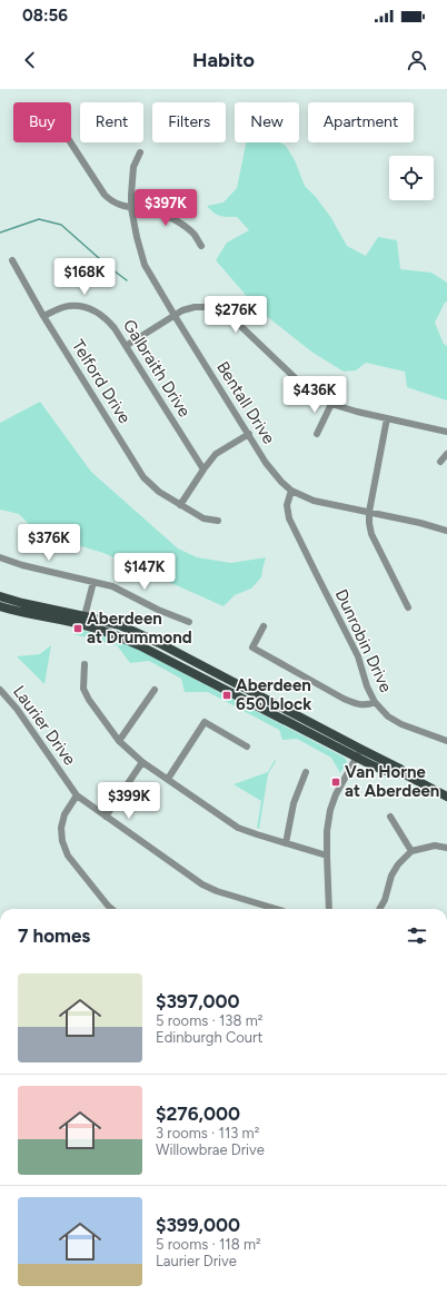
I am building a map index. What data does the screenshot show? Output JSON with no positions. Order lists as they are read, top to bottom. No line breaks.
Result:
{"streets":{"street":["Galbraith Drive","Telford Drive","Bentall Drive","Dunrobin Drive","Laurier Drive"]},"crossings":[["Galbraith Drive","Telford Drive"],["Bentall Drive","Dunrobin Drive"]],"places":{"transit":["Aberdeen at Drummond","Aberdeen 650 block","Van Horne at Aberdeen"]},"page":{"status":"08:56","header":"Habito","chip":["Buy","Rent","Filters","New","Apartment"],"price":["$397K","$168K","$276K","$436K","$376K","$147K","$399K"],"heading":"7 homes","list":[{"name":"$397,000","note":"5 rooms · 138 m² · Edinburgh Court"},{"name":"$276,000","note":"3 rooms · 113 m² · Willowbrae Drive"},{"name":"$399,000","note":"5 rooms · 118 m² · Laurier Drive"}]}}
